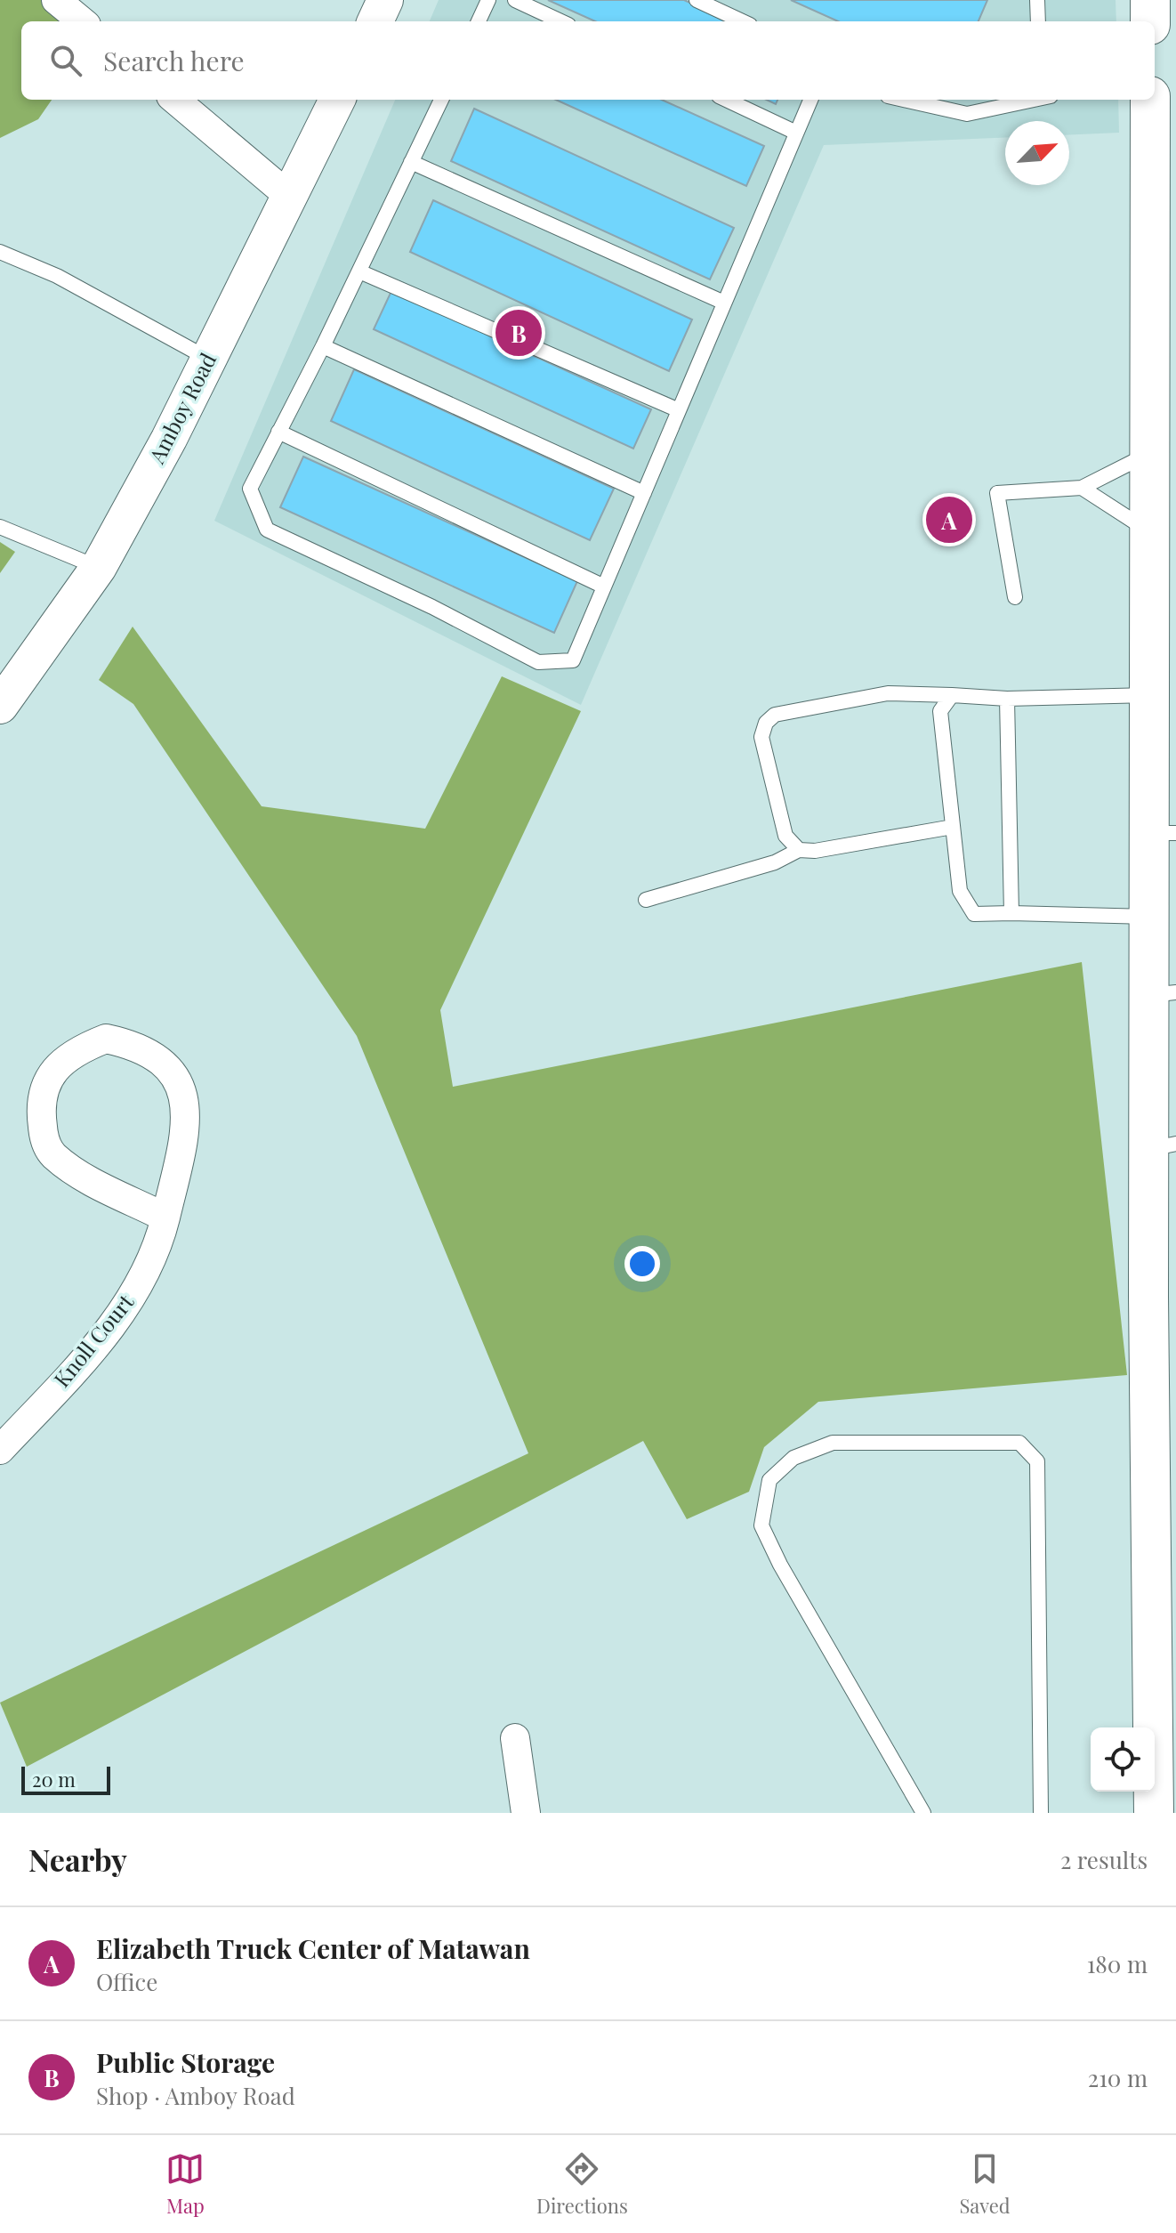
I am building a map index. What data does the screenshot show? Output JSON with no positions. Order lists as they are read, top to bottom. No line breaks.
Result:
{"streets":{"street":["Amboy Road","Knoll Court"]},"scale_bar":"20 m","north":"top right","page":{"search":"Search here","pins":["B","A"],"scale":"20 m","heading":["Nearby","2 results"],"list":[{"mark":"A","name":"Elizabeth Truck Center of Matawan","note":"Office","value":"180 m"},{"mark":"B","name":"Public Storage","note":"Shop · Amboy Road","value":"210 m"}],"nav":["Map","Directions","Saved"]}}
